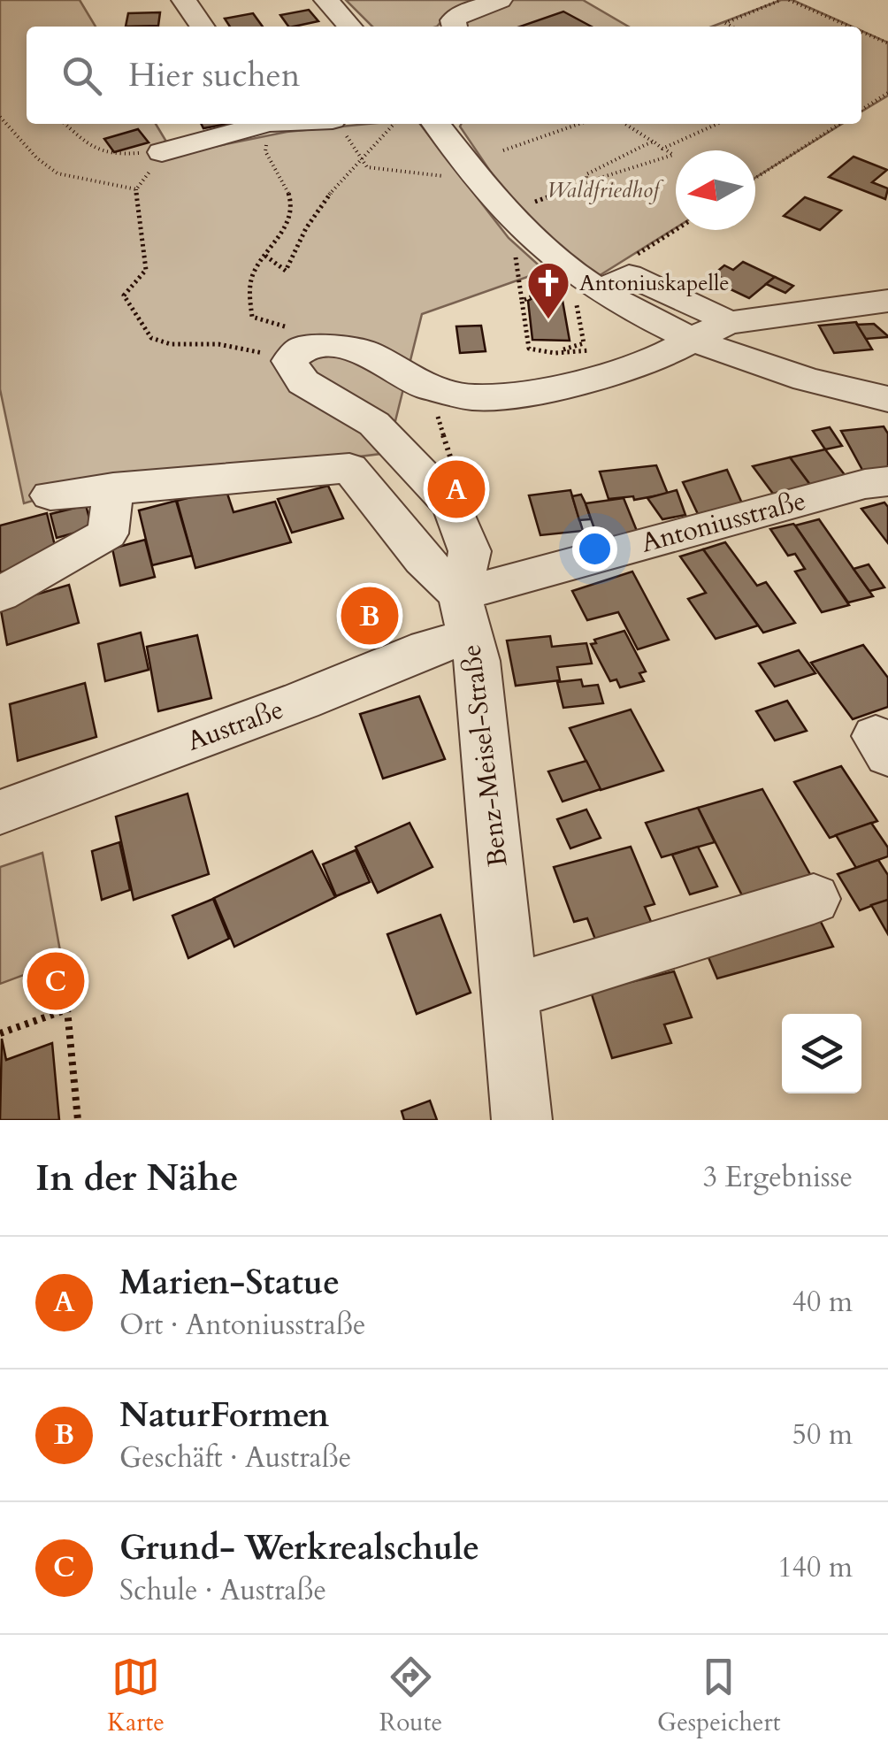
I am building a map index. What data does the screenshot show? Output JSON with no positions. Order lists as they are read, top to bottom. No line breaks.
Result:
{"streets":{"street":["Antoniusstraße","Austraße","Benz-Meisel-Straße"]},"crossings":[["Antoniusstraße","Austraße"],["Antoniusstraße","Benz-Meisel-Straße"],["Austraße","Benz-Meisel-Straße"]],"parks":["Waldfriedhof"],"places":{"church":["Antoniuskapelle"]},"north":"left","page":{"search":"Hier suchen","pins":["A","B","C"],"heading":["In der Nähe","3 Ergebnisse"],"list":[{"mark":"A","name":"Marien-Statue","note":"Ort · Antoniusstraße","value":"40 m"},{"mark":"B","name":"NaturFormen","note":"Geschäft · Austraße","value":"50 m"},{"mark":"C","name":"Grund- Werkrealschule","note":"Schule · Austraße","value":"140 m"}],"nav":["Karte","Route","Gespeichert"]}}
